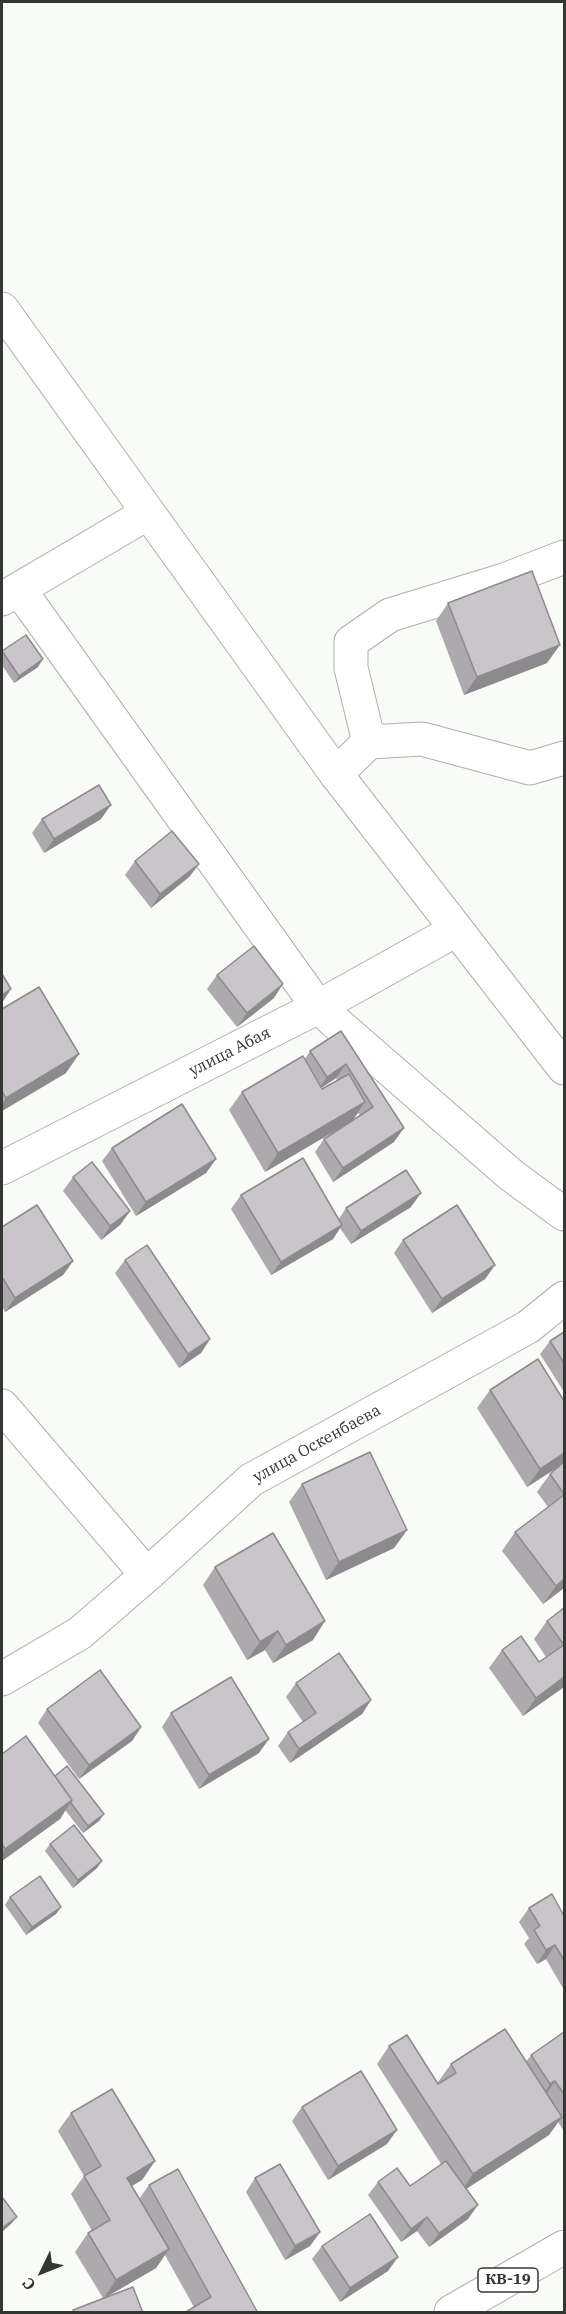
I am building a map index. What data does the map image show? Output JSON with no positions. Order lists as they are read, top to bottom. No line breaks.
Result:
{"streets":{"street":["улица Абая","улица Оскенбаева","КВ-19"]},"north":"bottom left"}
